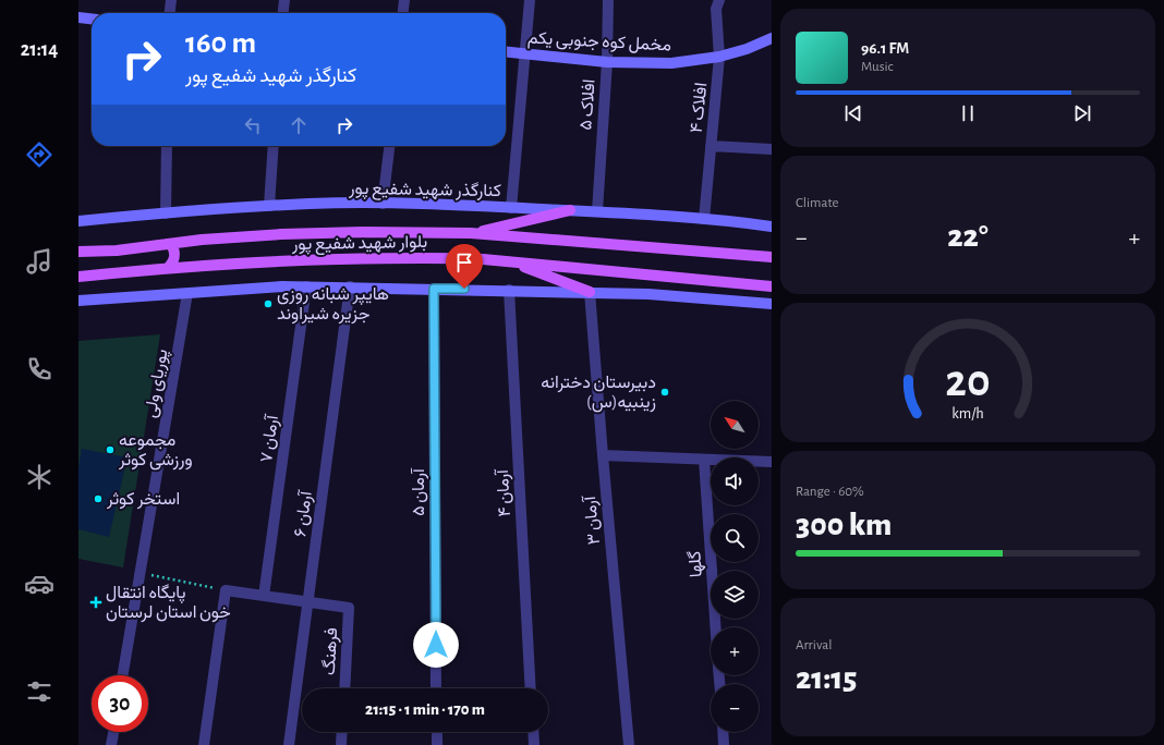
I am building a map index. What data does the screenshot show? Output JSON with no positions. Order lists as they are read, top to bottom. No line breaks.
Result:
{"streets":{"main road":["مخمل کوه جنوبی یکم","کنارگذر شهید شفیع پور","بلوار شهید شفیع پور"],"street":["افلاک ۵","افلاک ۴","پوریای ولی","آرمان ۷","آرمان ۵","آرمان ۴","آرمان ۶","آرمان ۳","گلها","فرهنگ"]},"crossings":[["مخمل کوه جنوبی یکم","افلاک ۵"],["مخمل کوه جنوبی یکم","افلاک ۴"],["افلاک ۵","کنارگذر شهید شفیع پور"],["افلاک ۴","کنارگذر شهید شفیع پور"],["آرمان ۶","فرهنگ"]],"places":{"other":["هایپر شبانه روزی جزیره شیراوند","دبیرستان دخترانه زینبیه(س)","مجموعه ورزشی کوثر","استخر کوثر"],"health":["پایگاه انتقال خون استان لرستان"]},"north":"top left","page":{"tabs":"21:14","turn":["160 m","کنارگذر شهید شفیع پور"],"song":["96.1 FM","Music"],"tile":["Climate",["Range · 60%","300 km"],["Arrival","21:15"]],"heat":["−","22°","+"],"map_buttons":["+","−"],"limit":"30","trip":"21:15 · 1 min · 170 m","gauge":["20","km/h"]}}
